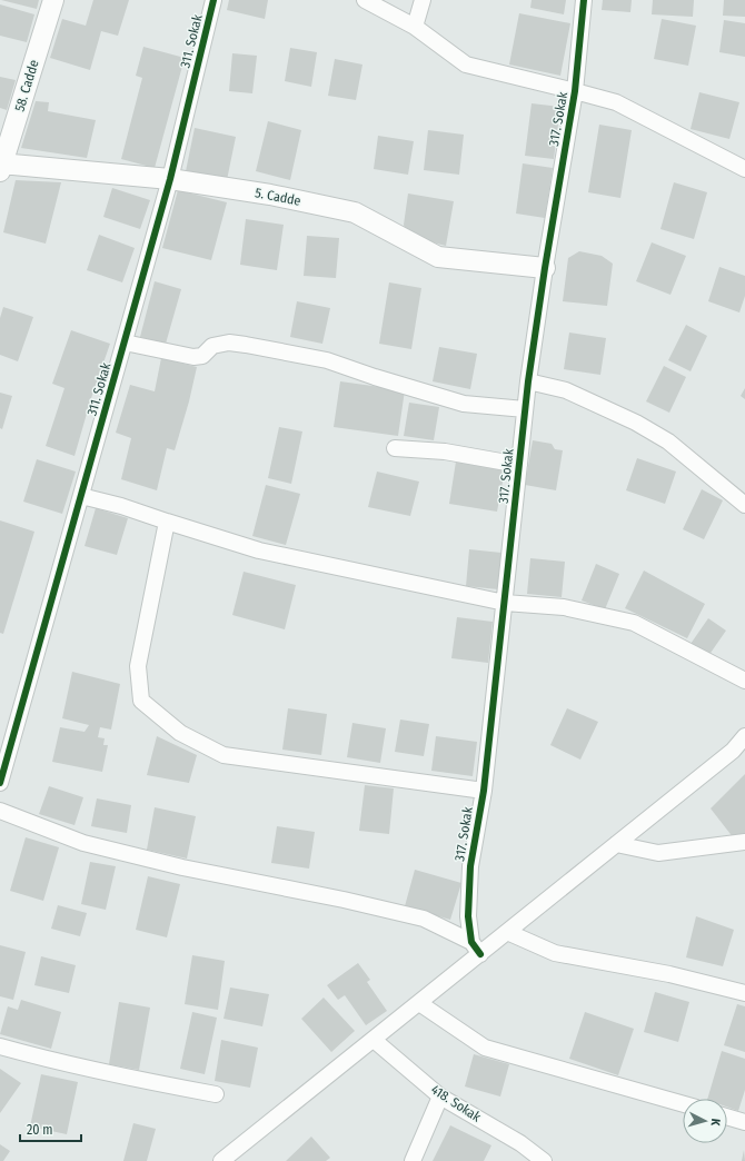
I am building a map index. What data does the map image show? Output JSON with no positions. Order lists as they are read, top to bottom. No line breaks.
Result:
{"streets":{"street":["311. Sokak","58. Cadde","317. Sokak","5. Cadde","418. Sokak"]},"crossings":[["311. Sokak","5. Cadde"],["58. Cadde","5. Cadde"],["317. Sokak","5. Cadde"]],"scale_bar":"20 m","north":"right"}
